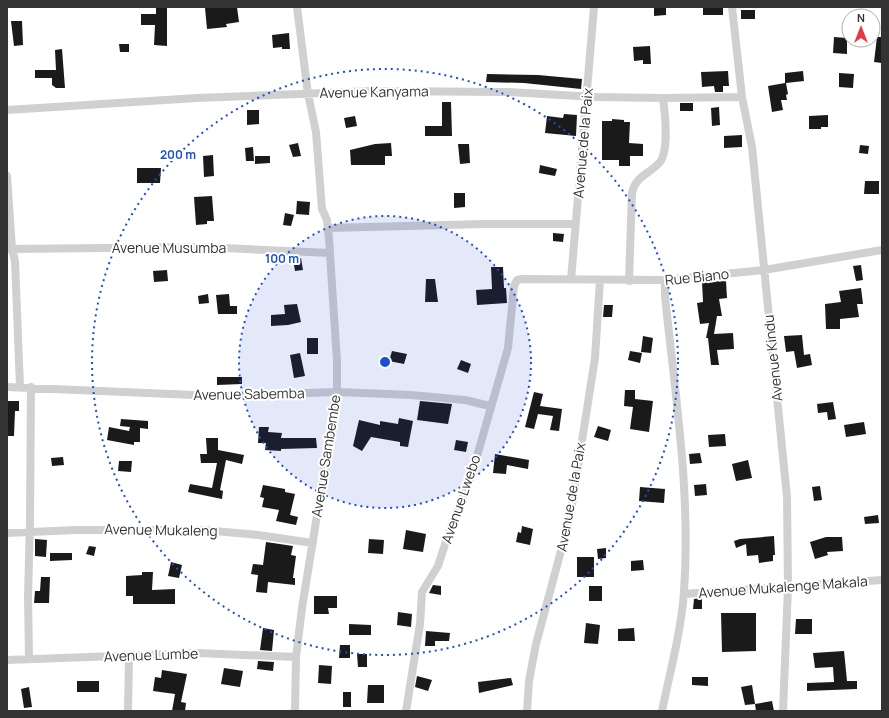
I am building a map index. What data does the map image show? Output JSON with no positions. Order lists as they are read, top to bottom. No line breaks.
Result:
{"streets":{"street":["Avenue Kanyama","Avenue de la Paix","Avenue Musumba","Rue Biano","Avenue Kindu","Avenue Sabemba","Avenue Sambembe","Avenue Lwebo","Avenue Mukaleng","Avenue Mukalenge Makala","Avenue Lumbe"]},"crossings":[["Avenue Kanyama","Avenue de la Paix"],["Avenue Kanyama","Avenue Kindu"],["Avenue Kanyama","Avenue Sambembe"],["Avenue de la Paix","Rue Biano"],["Avenue Musumba","Avenue Sambembe"],["Rue Biano","Avenue Kindu"],["Rue Biano","Avenue Lwebo"],["Avenue Kindu","Avenue Mukalenge Makala"],["Avenue Sabemba","Avenue Sambembe"],["Avenue Sabemba","Avenue Lwebo"],["Avenue Sambembe","Avenue Mukaleng"],["Avenue Sambembe","Avenue Lumbe"]],"north":"top","rings":["200 m","100 m"]}
